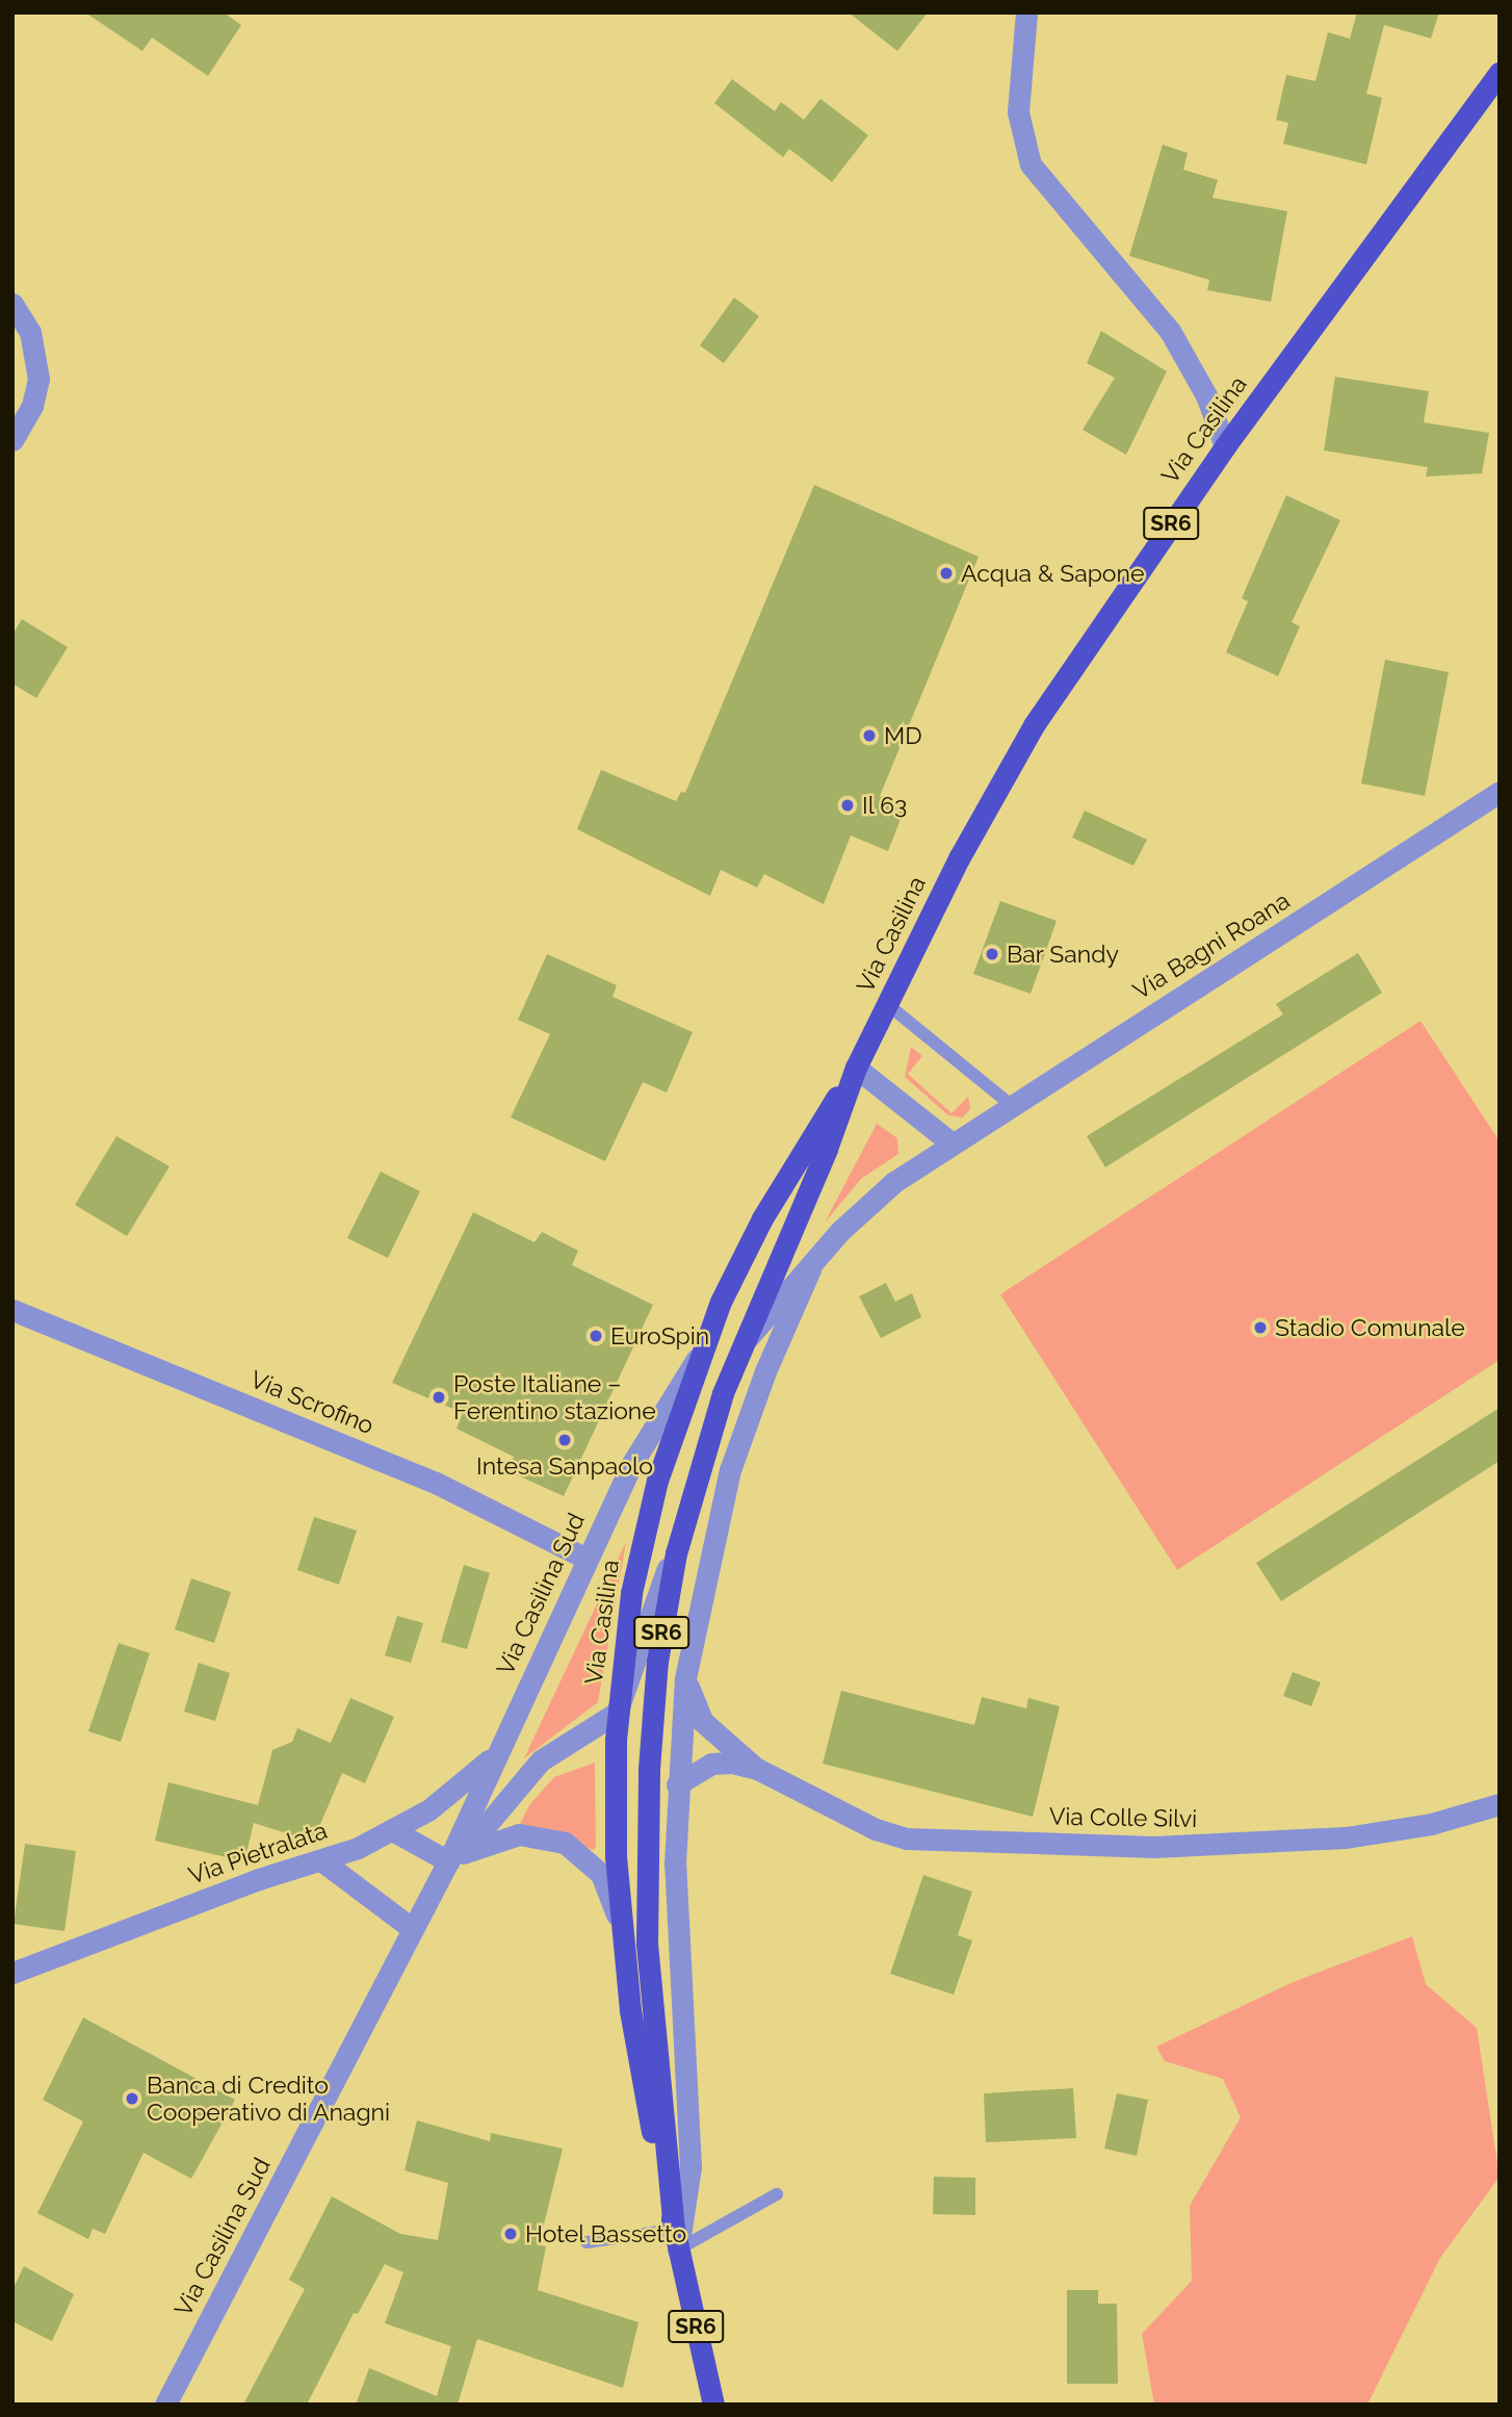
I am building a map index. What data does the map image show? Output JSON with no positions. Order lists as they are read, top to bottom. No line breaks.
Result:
{"streets":{"main road":["Via Casilina","SR6"],"street":["Via Bagni Roana","Via Scrofino","Via Casilina Sud","Via Colle Silvi","Via Pietralata"]},"crossings":[["Via Casilina","Via Bagni Roana"],["Via Casilina","Via Casilina Sud"],["Via Scrofino","Via Casilina Sud"],["Via Casilina Sud","Via Pietralata"]],"places":["Acqua & Sapone","MD","Il 63","Bar Sandy","Stadio Comunale","EuroSpin","Poste Italiane – Ferentino stazione","Intesa Sanpaolo","Banca di Credito Cooperativo di Anagni","Hotel Bassetto"]}
